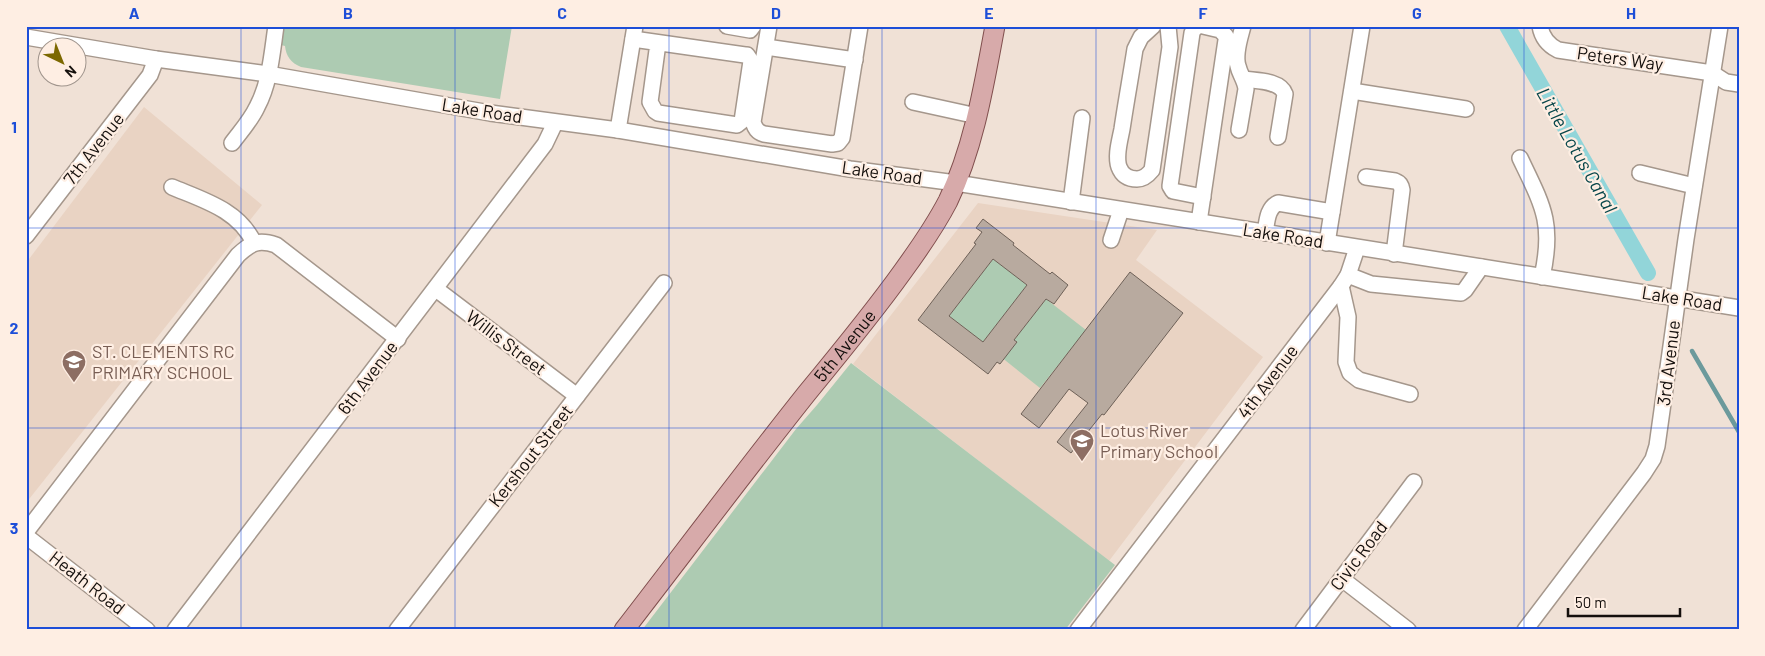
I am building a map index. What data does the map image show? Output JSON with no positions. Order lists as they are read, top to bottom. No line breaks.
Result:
{"streets":{"main road":["5th Avenue"],"street":["Peters Way","Lake Road","7th Avenue","Willis Street","3rd Avenue","6th Avenue","4th Avenue","Kershout Street","Civic Road","Heath Road"]},"crossings":[["Peters Way","3rd Avenue"],["Lake Road","7th Avenue"],["Lake Road","5th Avenue"],["Lake Road","3rd Avenue"],["Lake Road","6th Avenue"],["Lake Road","4th Avenue"],["Willis Street","6th Avenue"],["Willis Street","Kershout Street"]],"water":["Little Lotus Canal"],"places":{"school or university":["ST. CLEMENTS RC PRIMARY SCHOOL","Lotus River Primary School"]},"scale_bar":"50 m","north":"bottom right","grid":{"columns":["A","B","C","D","E","F","G","H"],"rows":["1","2","3"]}}
